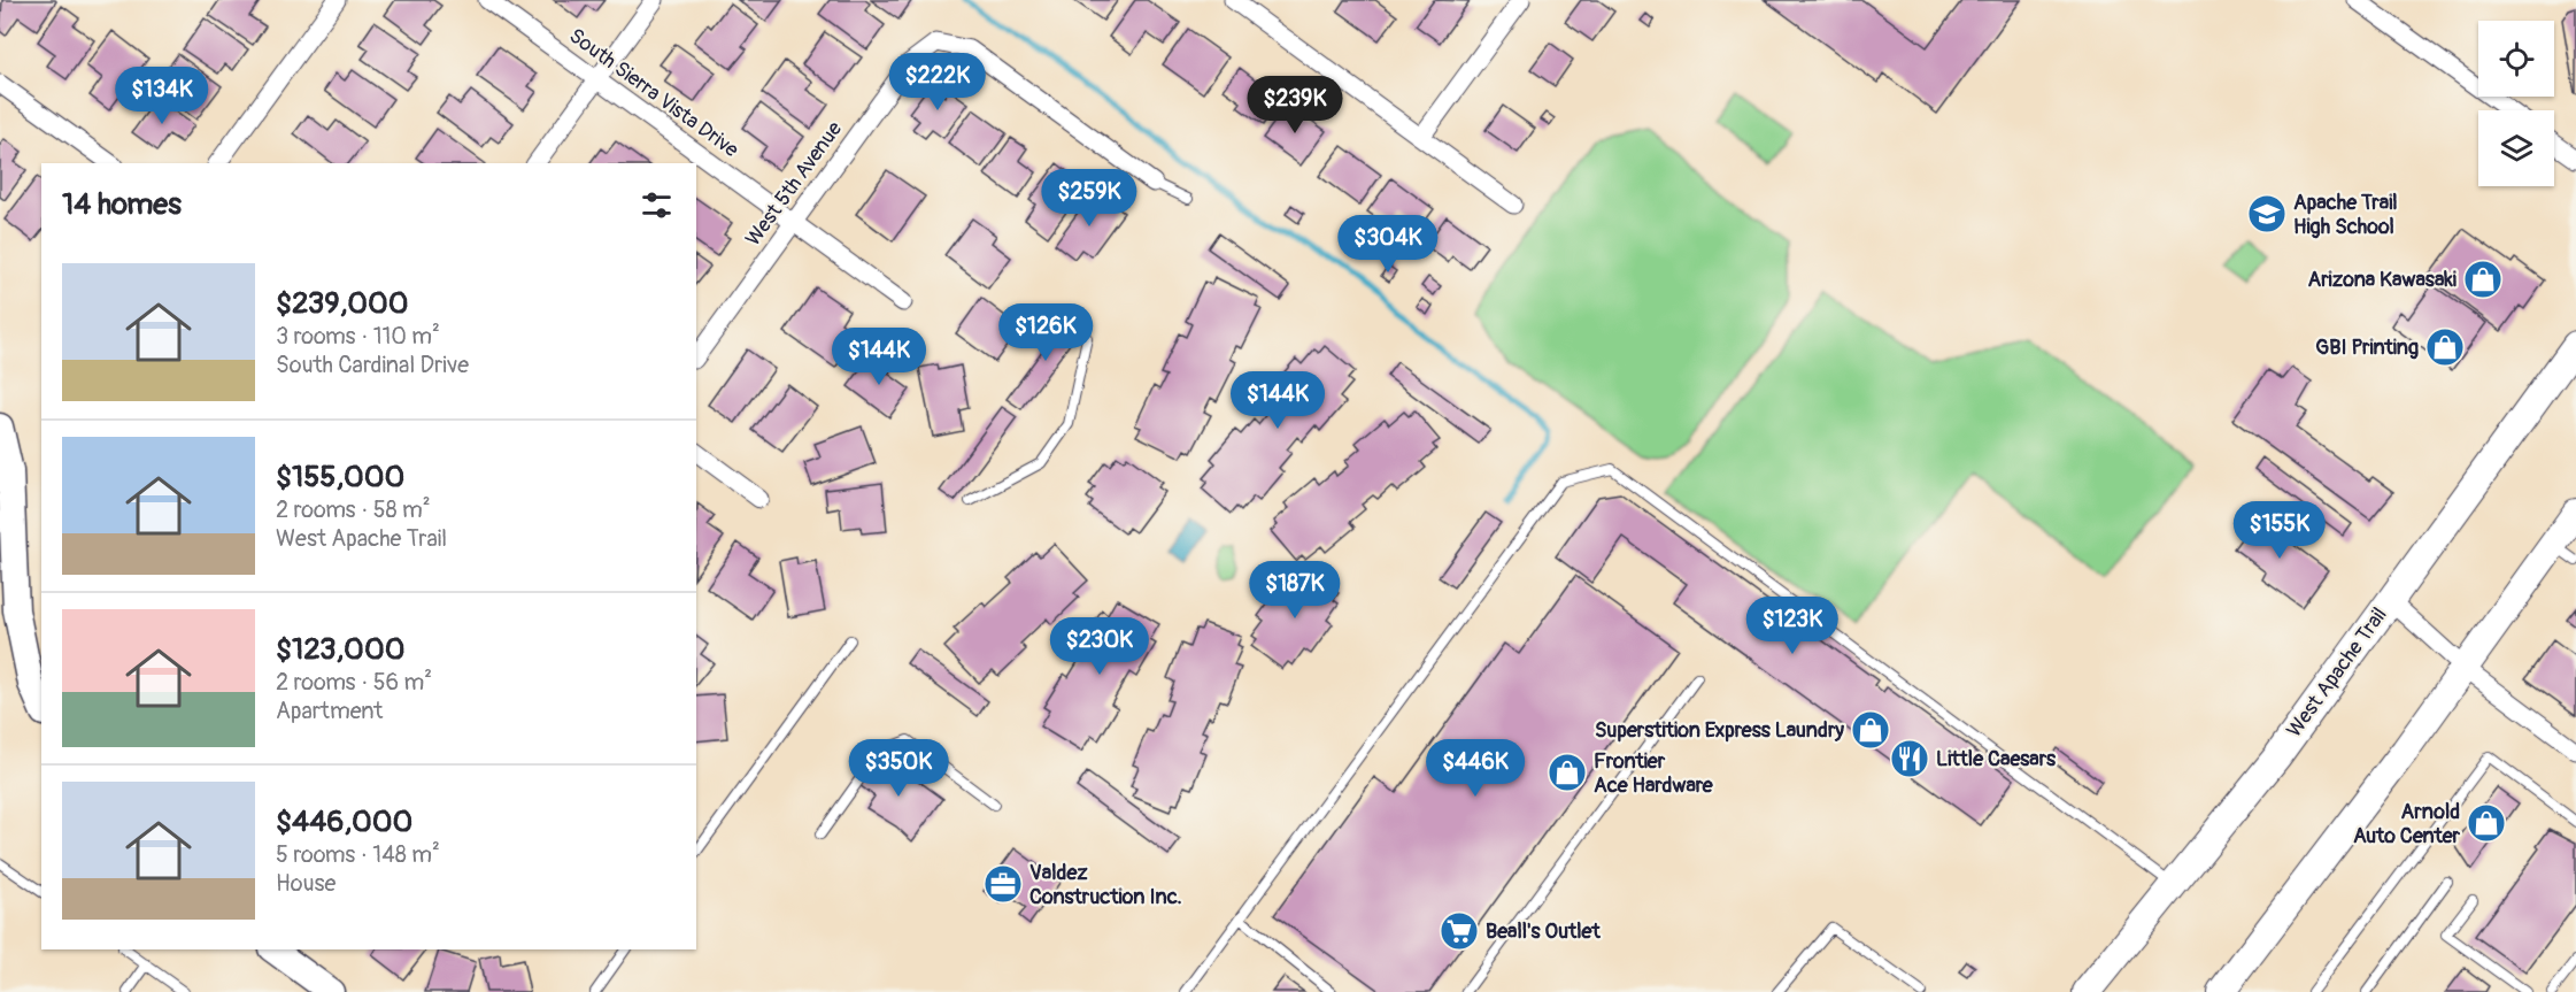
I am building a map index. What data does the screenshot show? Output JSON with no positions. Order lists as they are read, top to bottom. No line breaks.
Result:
{"streets":{"main road":["West Apache Trail"],"street":["South Sierra Vista Drive","West 5th Avenue"]},"crossings":[["South Sierra Vista Drive","West 5th Avenue"]],"places":{"school or university":["Apache Trail High School"],"shop":["Arizona Kawasaki","GBI Printing","Superstition Express Laundry","Frontier Ace Hardware","Arnold Auto Center"],"restaurant":["Little Caesars"],"office":["Valdez Construction Inc."],"supermarket":["Beall's Outlet"]},"page":{"price":["$222K","$134K","$239K","$259K","$304K","$126K","$144K","$144K","$155K","$187K","$123K","$230K","$350K","$446K"],"heading":"14 homes","list":[{"name":"$239,000","note":"3 rooms · 110 m² · South Cardinal Drive"},{"name":"$155,000","note":"2 rooms · 58 m² · West Apache Trail"},{"name":"$123,000","note":"2 rooms · 56 m² · Apartment"},{"name":"$446,000","note":"5 rooms · 148 m² · House"}]}}
